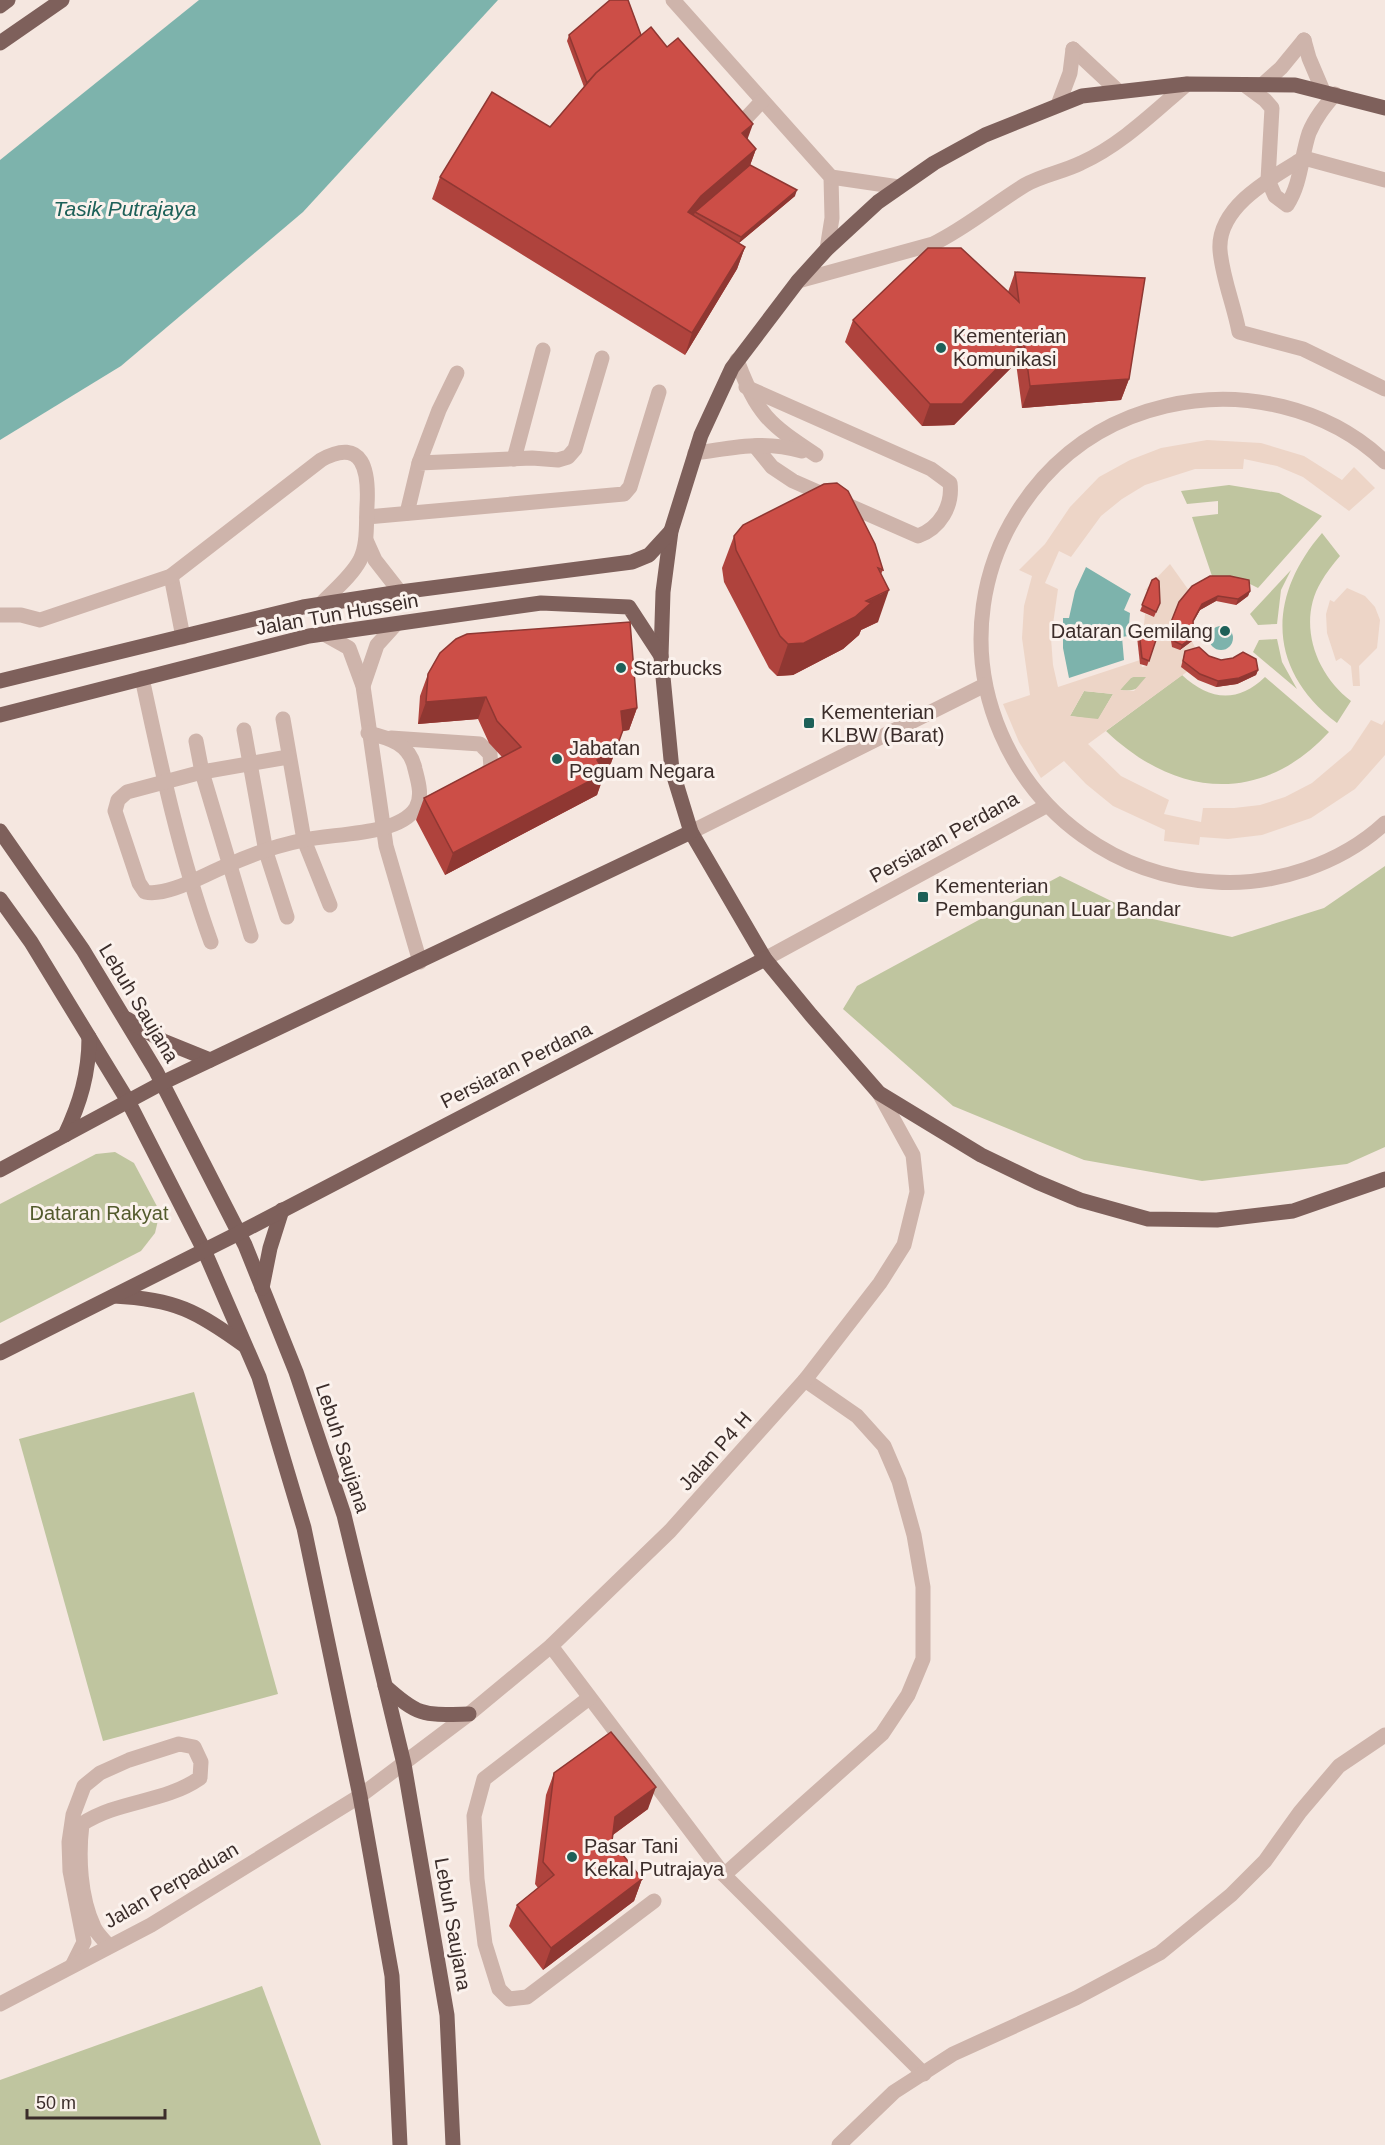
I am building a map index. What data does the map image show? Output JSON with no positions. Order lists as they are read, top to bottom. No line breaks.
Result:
{"streets":{"main road":["Jalan Tun Hussein","Persiaran Perdana","Lebuh Saujana"],"street":["Jalan P4 H","Jalan Perpaduan"]},"crossings":[["Persiaran Perdana","Lebuh Saujana"],["Lebuh Saujana","Jalan P4 H"],["Lebuh Saujana","Jalan Perpaduan"],["Jalan P4 H","Jalan Perpaduan"]],"water":["Tasik Putrajaya"],"parks":["Dataran Rakyat"],"places":{"other":["Kementerian Komunikasi","Dataran Gemilang","Starbucks","Jabatan Peguam Negara","Pasar Tani Kekal Putrajaya"],"transit":["Kementerian KLBW (Barat)","Kementerian Pembangunan Luar Bandar"]},"scale_bar":"50 m"}
